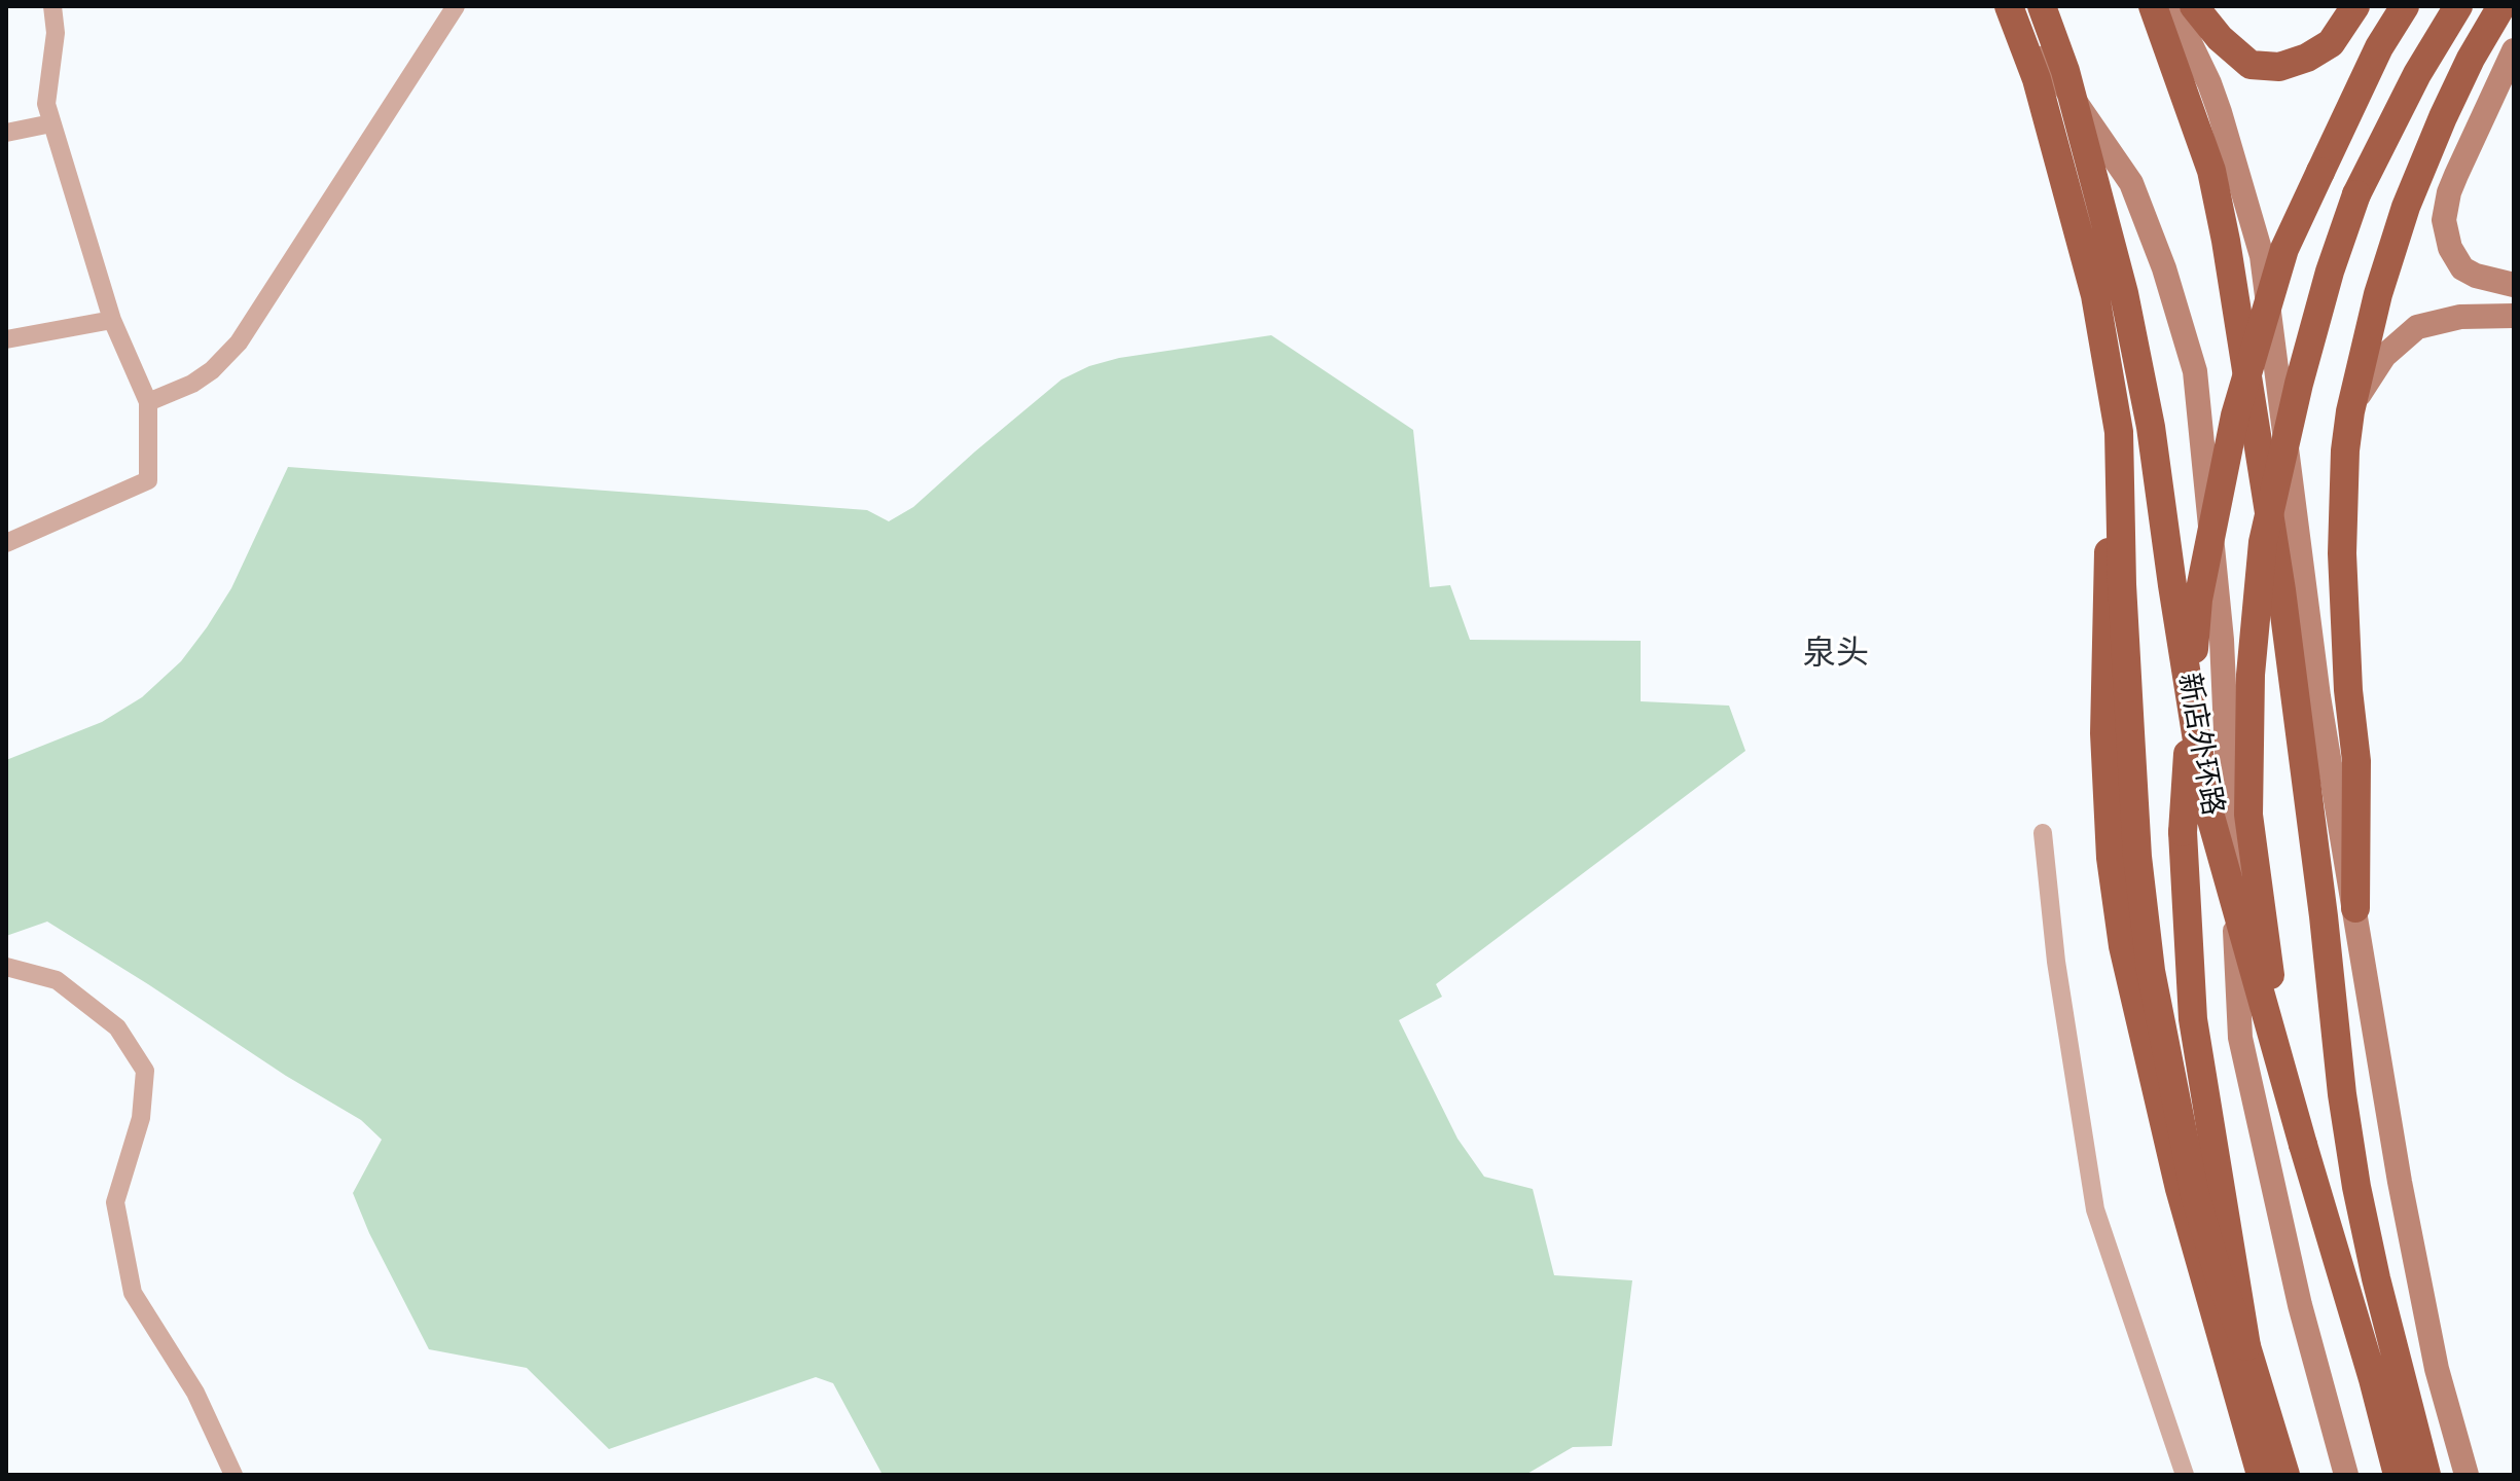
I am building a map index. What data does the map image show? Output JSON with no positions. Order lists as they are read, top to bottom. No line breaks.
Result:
{"streets":{"highway":["新店外环路"]},"districts":["泉头"]}
